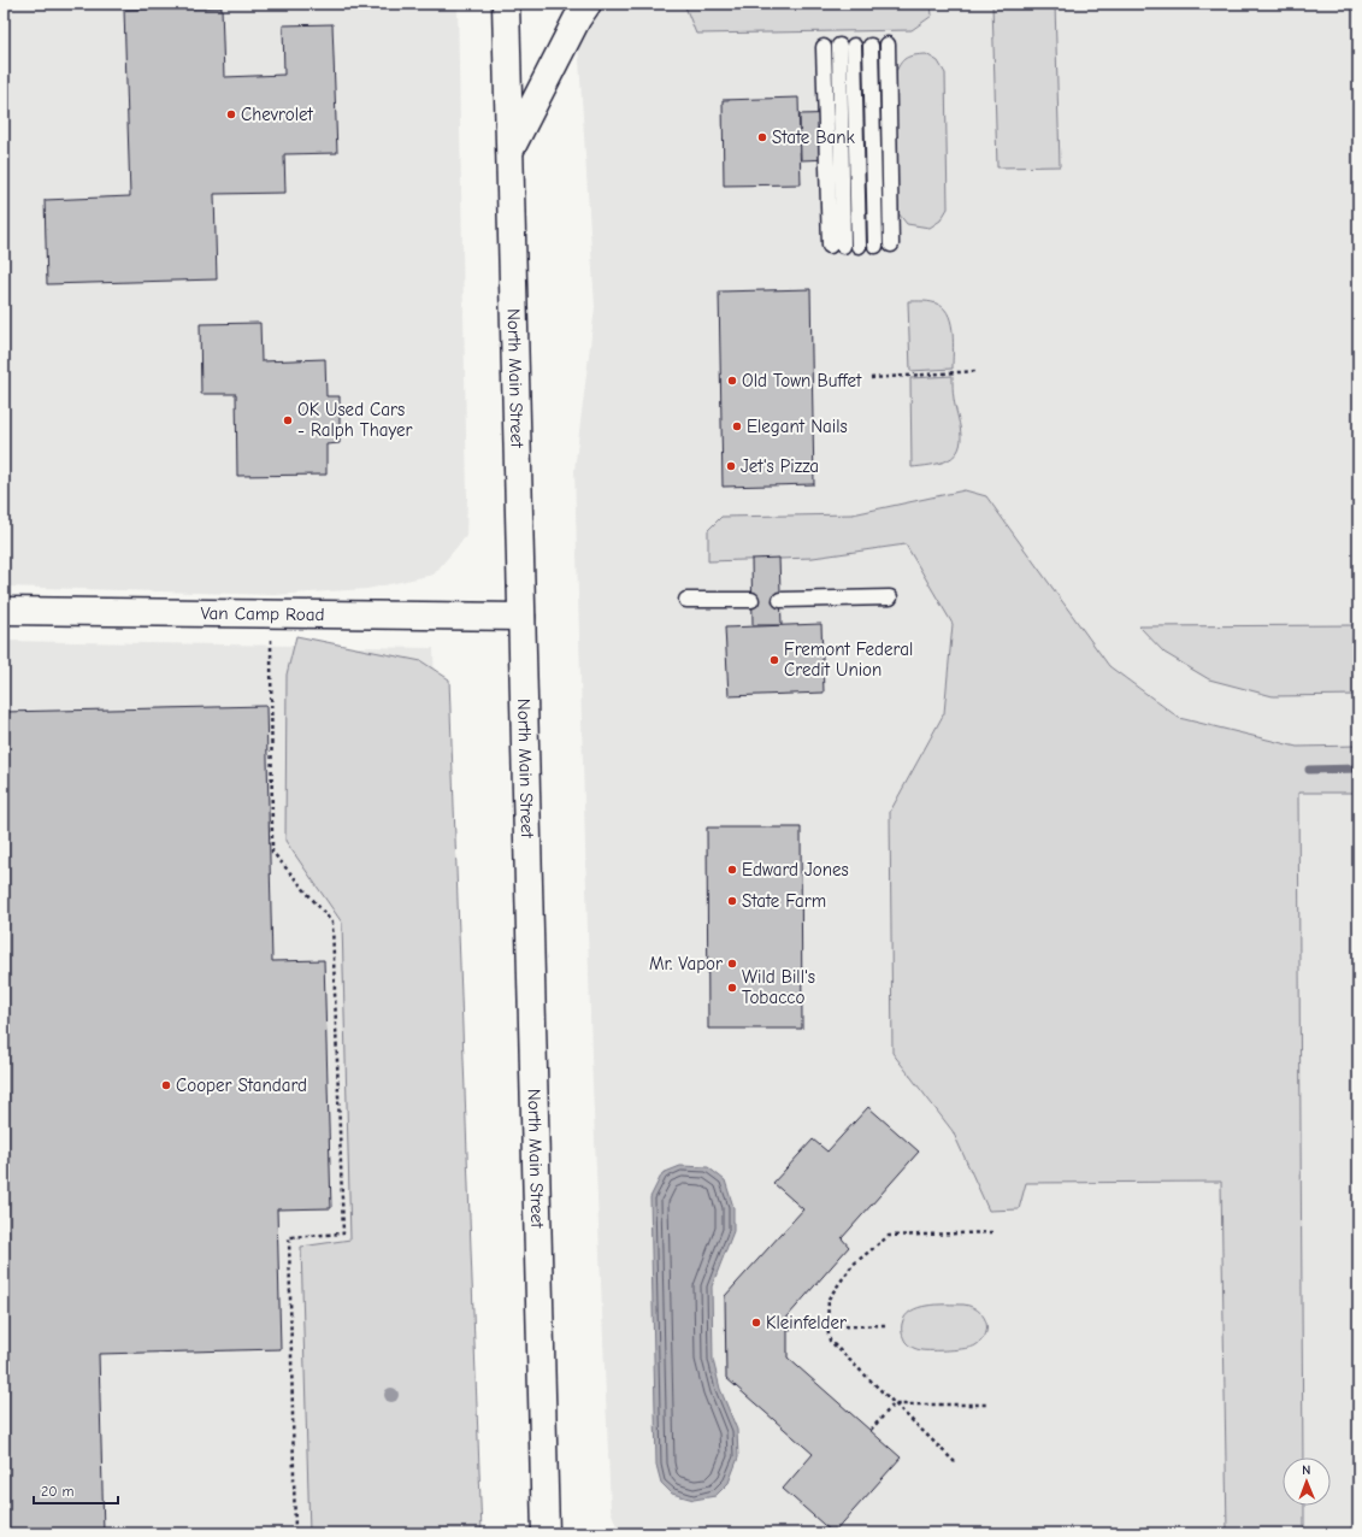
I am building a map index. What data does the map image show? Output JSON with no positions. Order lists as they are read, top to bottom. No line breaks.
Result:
{"streets":{"main road":["North Main Street","Van Camp Road"]},"crossings":[["North Main Street","Van Camp Road"]],"places":["Chevrolet","State Bank","Old Town Buffet","OK Used Cars - Ralph Thayer","Elegant Nails","Jet's Pizza","Fremont Federal Credit Union","Edward Jones","State Farm","Mr. Vapor","Wild Bill's Tobacco","Cooper Standard","Kleinfelder"],"scale_bar":"20 m","north":"top"}
